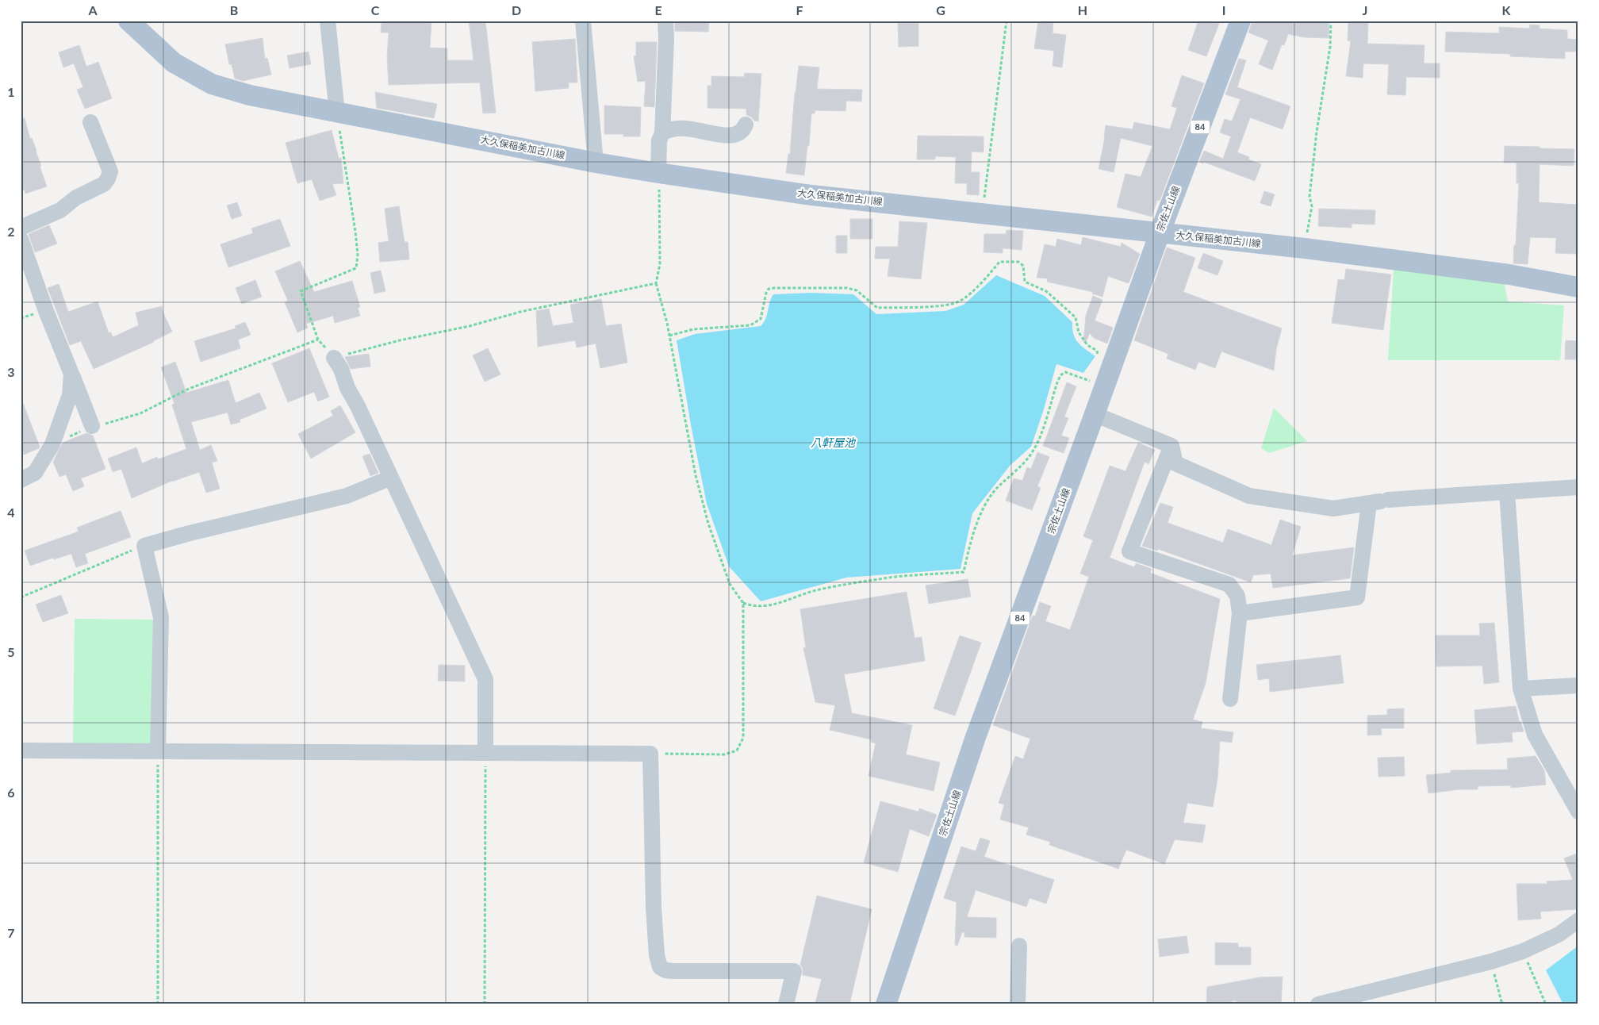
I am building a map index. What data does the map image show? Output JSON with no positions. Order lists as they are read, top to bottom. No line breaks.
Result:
{"streets":{"main road":["84","大久保稲美加古川線","宗佐土山線"]},"crossings":[["大久保稲美加古川線","宗佐土山線"]],"water":["八軒屋池"],"grid":{"columns":["A","B","C","D","E","F","G","H","I","J","K"],"rows":["1","2","3","4","5","6","7"]}}
